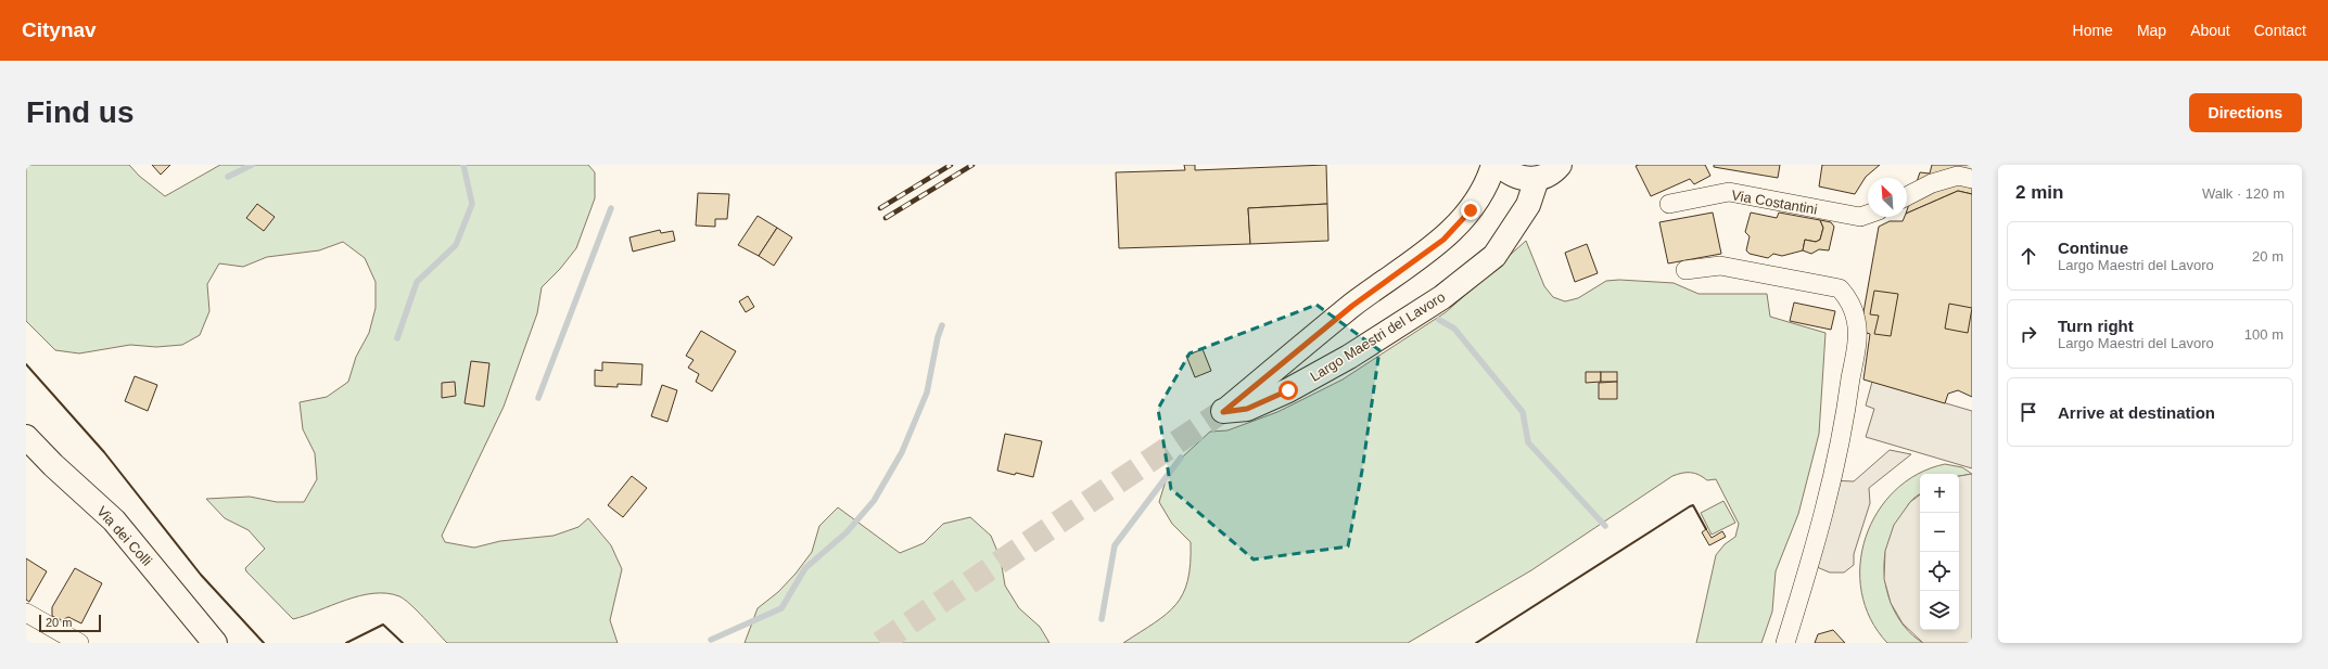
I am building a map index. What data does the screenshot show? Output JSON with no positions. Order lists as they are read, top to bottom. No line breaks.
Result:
{"streets":{"street":["Via Costantini","Largo Maestri del Lavoro","Via dei Colli"]},"scale_bar":"20 m","north":"top left","page":{"header":"Citynav","nav":["Home","Map","About","Contact"],"buttons":"Directions","title":"Find us","heading":["2 min","Walk · 120 m"],"list":[["Continue","Largo Maestri del Lavoro","20 m"],["Turn right","Largo Maestri del Lavoro","100 m"],"Arrive at destination"],"map_buttons":["+","−"],"scale":"20 m"}}
